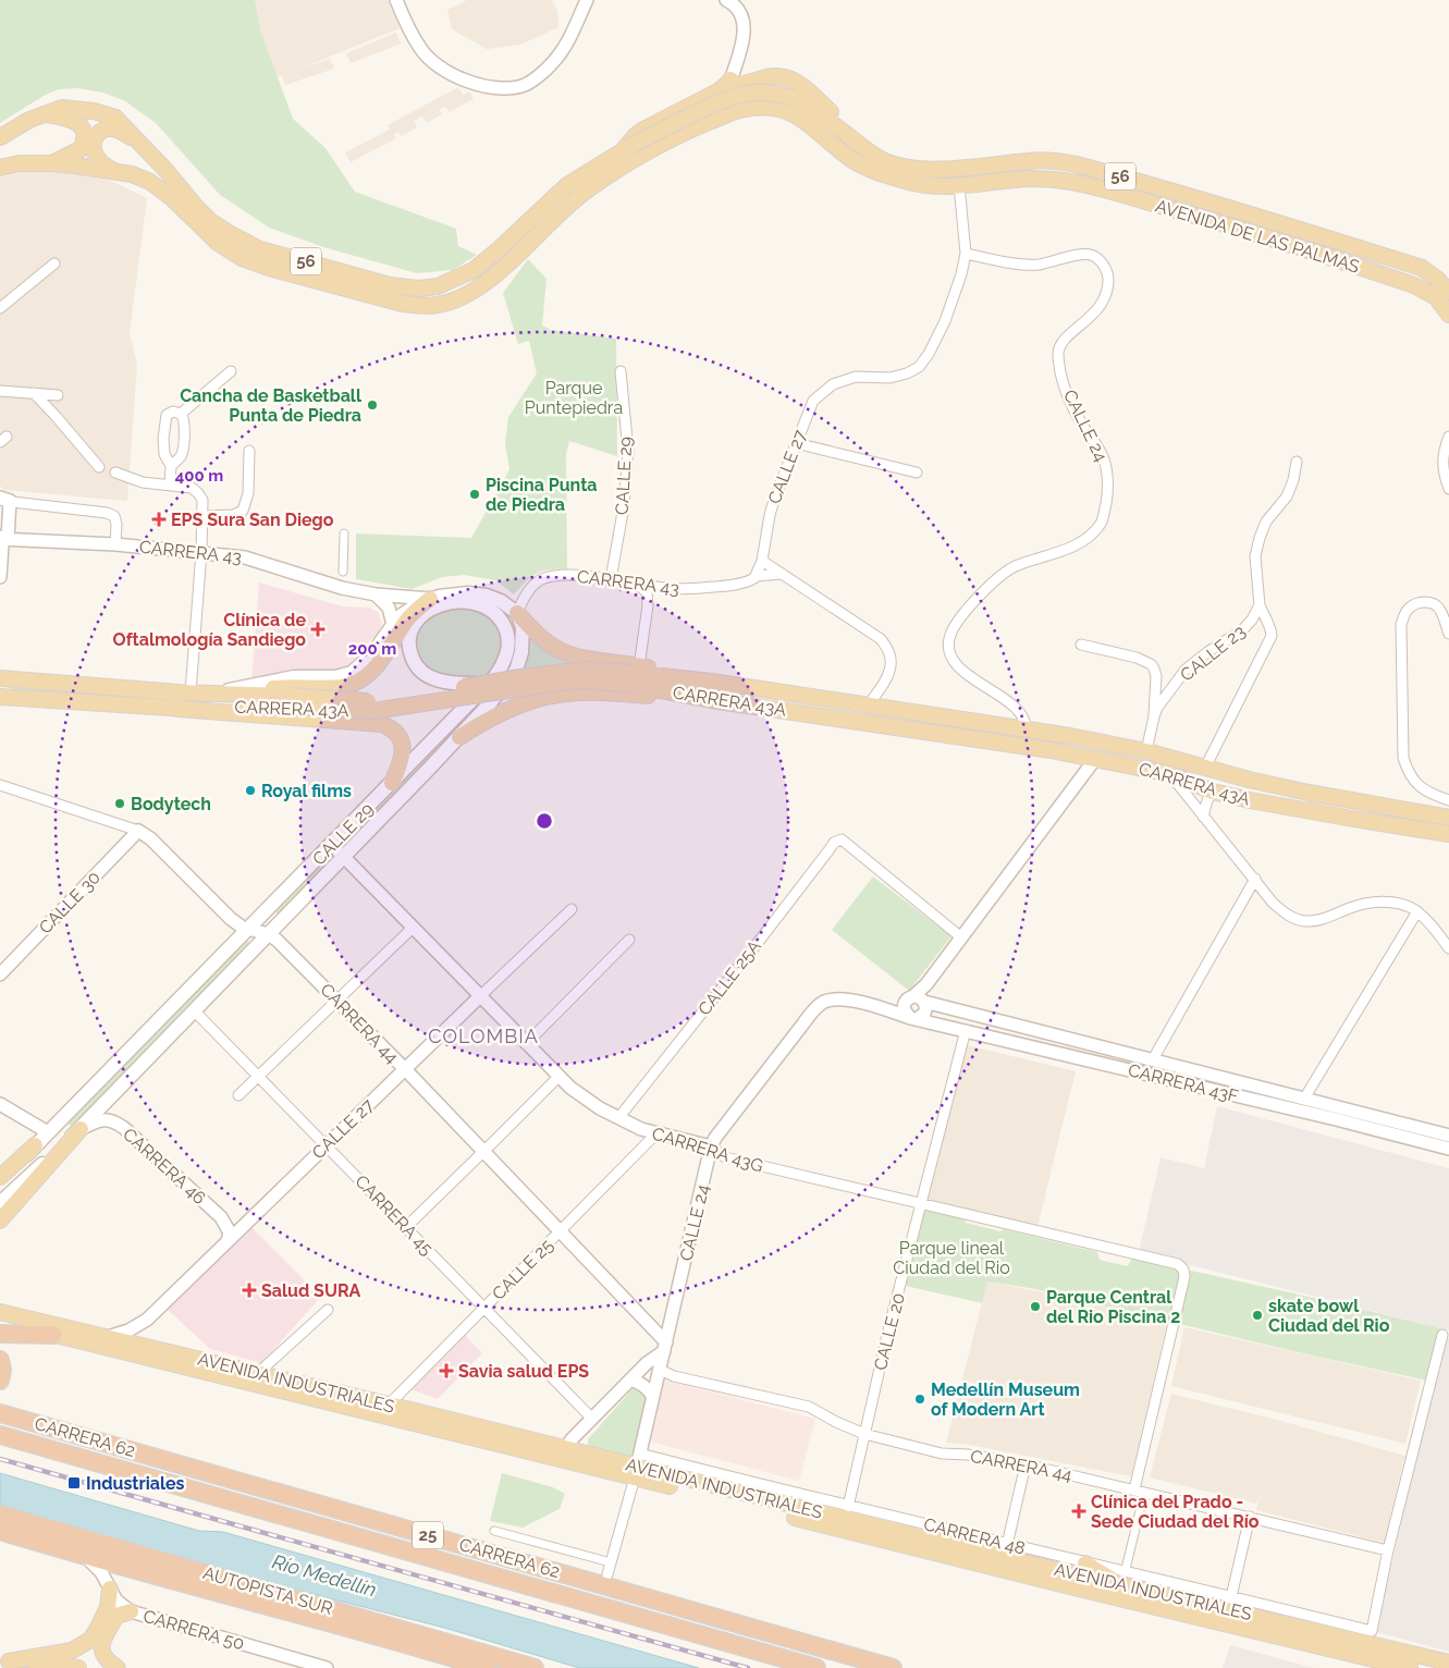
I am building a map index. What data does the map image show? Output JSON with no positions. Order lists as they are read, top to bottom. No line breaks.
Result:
{"streets":{"highway":["CARRERA 62","25","AUTOPISTA SUR"],"main road":["56","AVENIDA DE LAS PALMAS","CALLE 29","CARRERA 43A","AVENIDA INDUSTRIALES"],"street":["CALLE 24","CALLE 27","CARRERA 43","CALLE 23","CALLE 30","CALLE 25A","CARRERA 44","CARRERA 43F","CARRERA 43G","CARRERA 46","CARRERA 45","CALLE 25","CALLE 20","CARRERA 48","CARRERA 50"]},"crossings":[["CALLE 24","CALLE 27"],["CALLE 24","CARRERA 43A"],["CALLE 24","CARRERA 44"],["CALLE 24","CARRERA 43F"],["CALLE 24","CARRERA 43G"],["CALLE 24","AVENIDA INDUSTRIALES"],["CALLE 24","CARRERA 48"],["CALLE 27","CARRERA 44"],["CALLE 27","CARRERA 43G"],["CALLE 27","CARRERA 46"],["CALLE 27","CARRERA 45"],["CALLE 27","AVENIDA INDUSTRIALES"],["CALLE 29","CARRERA 43"],["CALLE 29","CARRERA 43A"],["CALLE 29","CARRERA 44"],["CALLE 29","CARRERA 43G"],["CALLE 29","CARRERA 46"],["CALLE 29","CARRERA 45"],["CALLE 23","CARRERA 43A"],["CALLE 30","CARRERA 44"],["CALLE 25A","CARRERA 43G"],["CARRERA 44","CARRERA 43G"],["CARRERA 44","CALLE 25"],["CARRERA 44","CALLE 20"],["CARRERA 44","CARRERA 48"],["CARRERA 43F","CALLE 20"],["CARRERA 43G","CALLE 25"],["CARRERA 43G","CALLE 20"],["CARRERA 45","CALLE 25"],["CALLE 25","AVENIDA INDUSTRIALES"],["CALLE 20","CARRERA 48"],["AVENIDA INDUSTRIALES","CARRERA 48"],["AUTOPISTA SUR","CARRERA 50"]],"districts":["COLOMBIA"],"water":["Río Medellín"],"parks":["Parque Puntepiedra","Parque lineal Ciudad del Rio"],"places":{"other":["Cancha de Basketball Punta de Piedra","Piscina Punta de Piedra","Royal films","Bodytech","Parque Central del Rio Piscina 2","skate bowl Ciudad del Rio","Medellín Museum of Modern Art"],"health":["EPS Sura San Diego","Clínica de Oftalmología Sandiego","Salud SURA","Savia salud EPS","Clínica del Prado - Sede Ciudad del Río"],"transit":["Industriales"]},"rings":["400 m","200 m"]}
